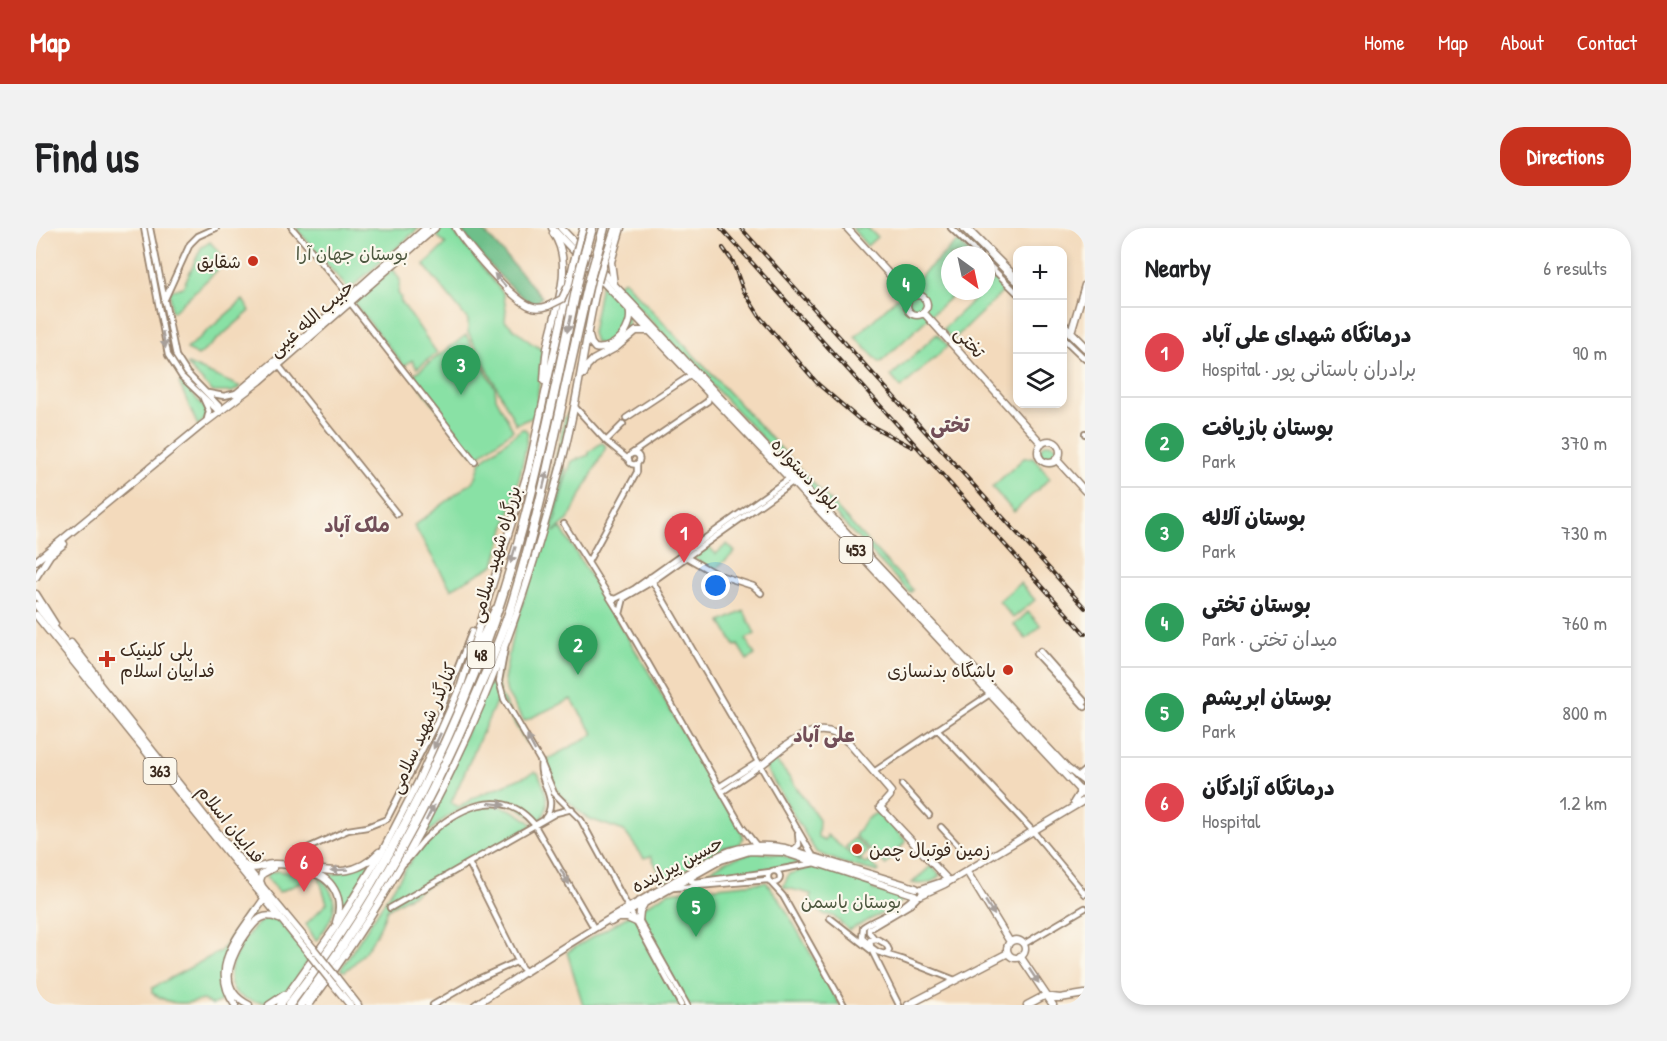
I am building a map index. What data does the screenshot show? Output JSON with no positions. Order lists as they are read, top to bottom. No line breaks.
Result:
{"streets":{"highway":["بزرگراه شهید سلامی","48"],"main road":["حبیب الله غیبی","تختی","بلوار دستواره","453","کنارگذر شهید سلامی","363","فداییان اسلام","حسین پیراینده"]},"crossings":[["بزرگراه شهید سلامی","48"]],"districts":["تختی","ملک آباد","علی آباد"],"parks":["بوستان جهان آرا","بوستان یاسمن"],"places":{"other":["شقایق","باشگاه بدنسازی","زمین فوتبال چمن"],"health":["پلی کلینیک فداییان اسلام"]},"north":"bottom right","page":{"header":"Map","nav":["Home","Map","About","Contact"],"buttons":"Directions","title":"Find us","heading":["Nearby","6 results"],"map_buttons":["+","−"],"pins":["4","3","1","2","6","5"],"list":[{"mark":"1","name":"درمانگاه شهدای علی آباد","note":"Hospital · برادران باستانی پور","value":"90 m"},{"mark":"2","name":"بوستان بازیافت","note":"Park","value":"370 m"},{"mark":"3","name":"بوستان آلاله","note":"Park","value":"730 m"},{"mark":"4","name":"بوستان تختی","note":"Park · میدان تختی","value":"760 m"},{"mark":"5","name":"بوستان ابریشم","note":"Park","value":"800 m"},{"mark":"6","name":"درمانگاه آزادگان","note":"Hospital","value":"1.2 km"}]}}
